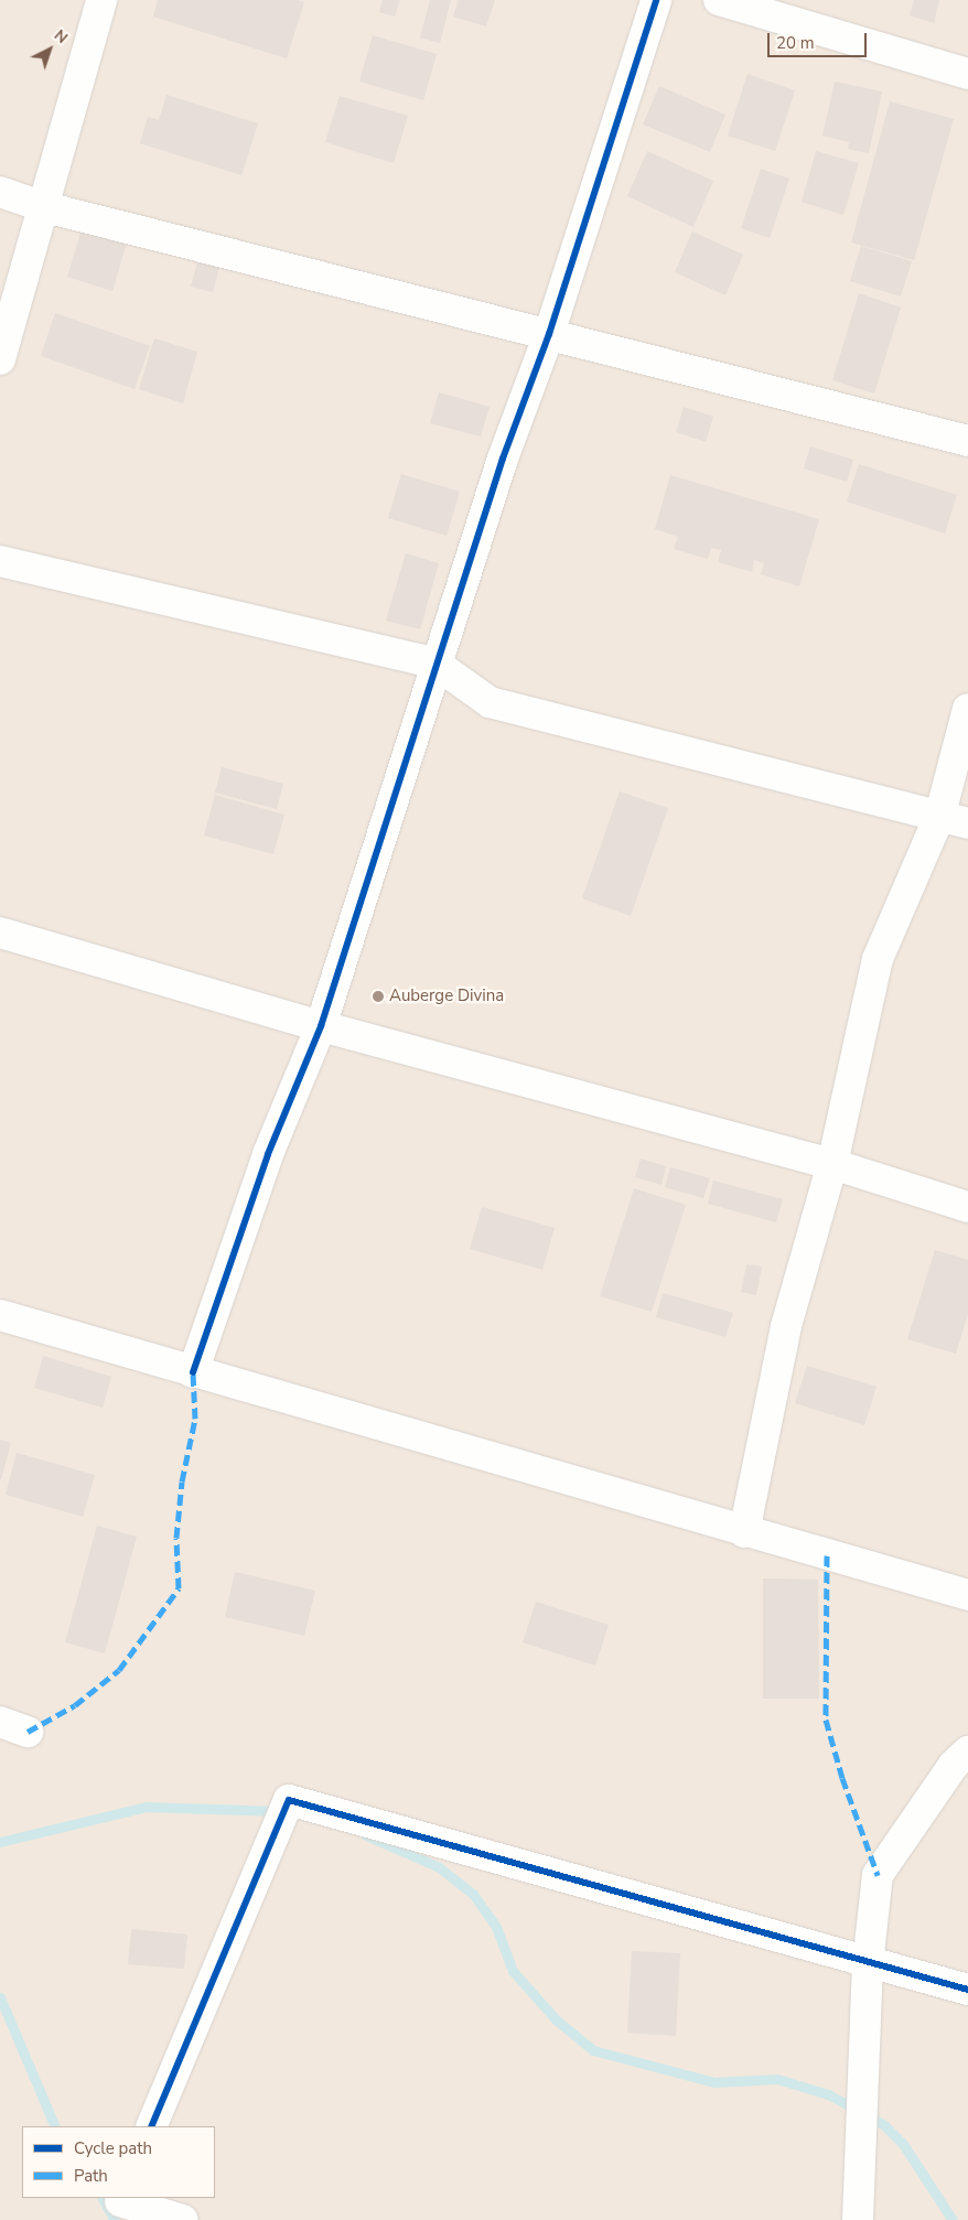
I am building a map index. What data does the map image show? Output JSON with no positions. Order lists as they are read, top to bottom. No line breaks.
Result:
{"places":["Auberge Divina"],"legend":["Cycle path","Path"],"scale_bar":"20 m","north":"top right"}
